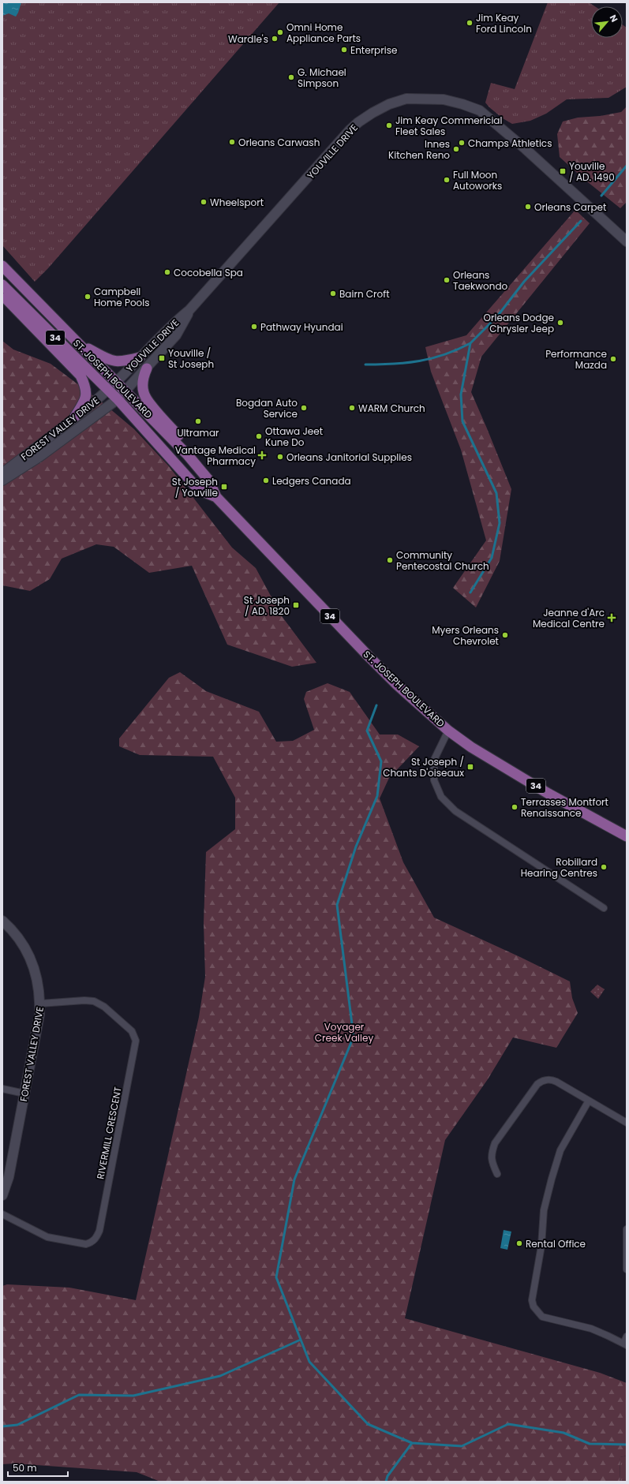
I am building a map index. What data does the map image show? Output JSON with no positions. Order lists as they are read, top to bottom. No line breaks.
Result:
{"streets":{"main road":["34","ST. JOSEPH BOULEVARD"],"street":["YOUVILLE DRIVE","FOREST VALLEY DRIVE","RIVERMILL CRESCENT"]},"crossings":[["YOUVILLE DRIVE","ST. JOSEPH BOULEVARD"],["YOUVILLE DRIVE","FOREST VALLEY DRIVE"],["ST. JOSEPH BOULEVARD","FOREST VALLEY DRIVE"],["FOREST VALLEY DRIVE","RIVERMILL CRESCENT"]],"parks":["Voyager Creek Valley"],"places":{"other":["Jim Keay Ford Lincoln","Omni Home Appliance Parts","Wardle's","Enterprise","G. Michael Simpson","Jim Keay Commericial Fleet Sales","Orleans Carwash","Champs Athletics","Innes Kitchen Reno","Full Moon Autoworks","Wheelsport","Orleans Carpet","Cocobella Spa","Orleans Taekwondo","Bairn Croft","Campbell Home Pools","Orleans Dodge Chrysler Jeep","Pathway Hyundai","Performance Mazda","Bogdan Auto Service","WARM Church","Ultramar","Ottawa Jeet Kune Do","Orleans Janitorial Supplies","Ledgers Canada","Community Pentecostal Church","Myers Orleans Chevrolet","Terrasses Montfort Renaissance","Robillard Hearing Centres","Rental Office"],"transit":["Youville / AD. 1490","Youville / St Joseph","St Joseph / Youville","St Joseph / AD. 1820","St Joseph / Chants D'oiseaux"],"health":["Vantage Medical Pharmacy","Jeanne d'Arc Medical Centre"]},"scale_bar":"50 m","north":"top right"}
